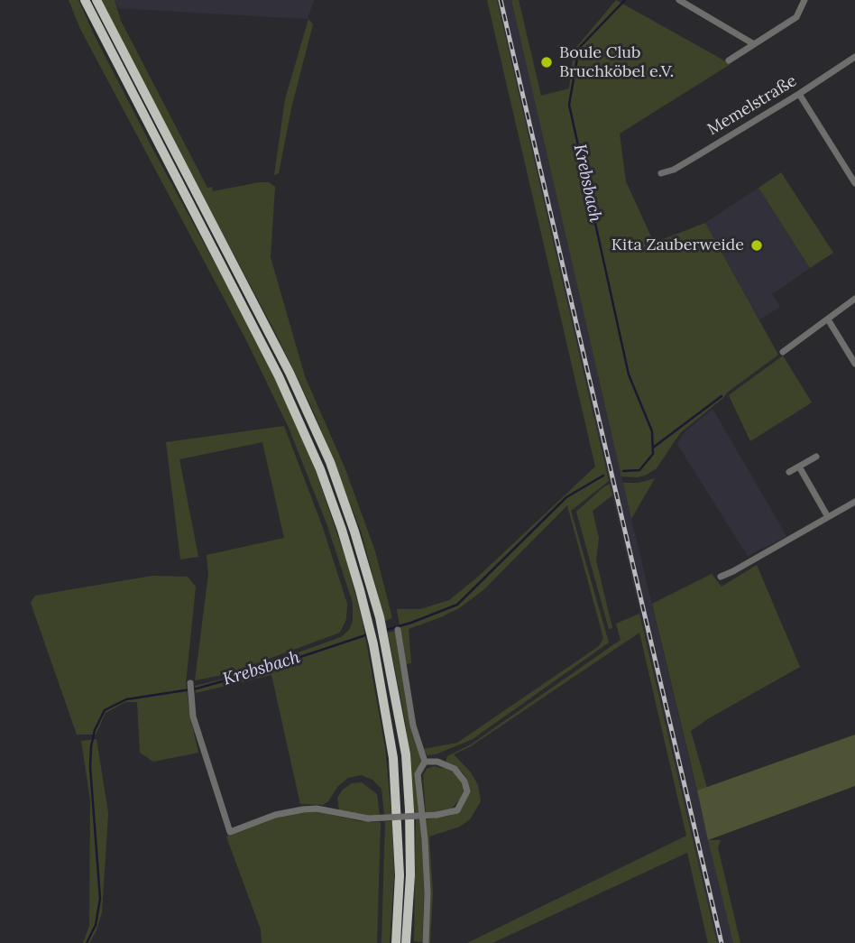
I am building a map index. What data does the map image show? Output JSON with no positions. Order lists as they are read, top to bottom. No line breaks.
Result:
{"streets":{"street":["Memelstraße"]},"water":["Krebsbach"],"places":["Boule Club Bruchköbel e.V.","Kita Zauberweide"]}
